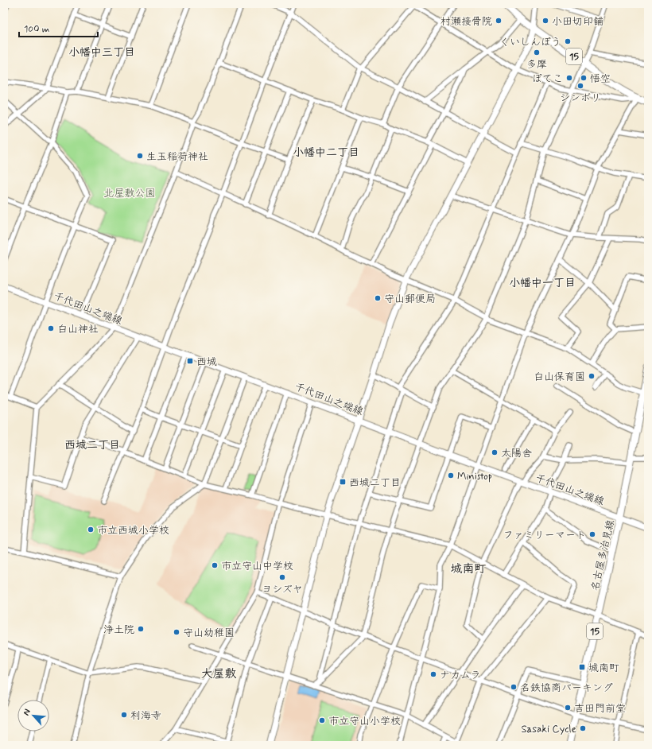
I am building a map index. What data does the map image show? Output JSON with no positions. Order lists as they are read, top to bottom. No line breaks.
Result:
{"streets":{"main road":["15","名古屋多治見線"],"street":["千代田山之端線"]},"crossings":[["千代田山之端線","名古屋多治見線"]],"districts":["小幡中三丁目","小幡中二丁目","小幡中一丁目","西城二丁目","城南町","大屋敷"],"parks":["北屋敷公園"],"places":{"other":["村瀬接骨院","小田切印舗","くいしんぼう","多摩","ぼてこ","悟空","シンボリ","生玉稲荷神社","守山郵便局","白山神社","白山保育園","太陽舎","Ministop","市立西城小学校","ファミリーマート","市立守山中学校","ヨシズヤ","浄土院","守山幼稚園","ナカムラ","名鉄協商パーキング","吉田門前堂","利海寺","市立守山小学校","Sasaki Cycle"],"transit":["西城","西城二丁目","城南町"]},"scale_bar":"100 m","north":"top left"}
